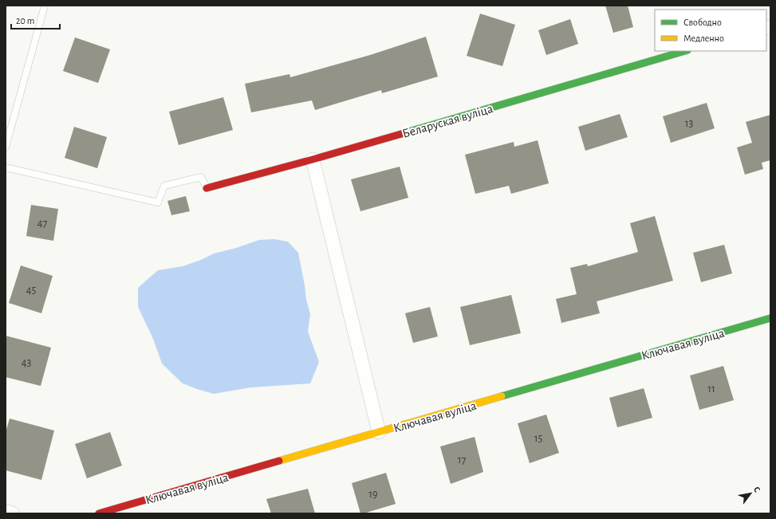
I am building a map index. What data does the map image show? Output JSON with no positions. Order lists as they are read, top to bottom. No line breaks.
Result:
{"streets":{"street":["Беларуская вуліца","Ключавая вуліца"]},"house_numbers":["13","47","45","43","11","15","17","19"],"legend":["Свободно","Медленно"],"scale_bar":"20 m","north":"top right"}
